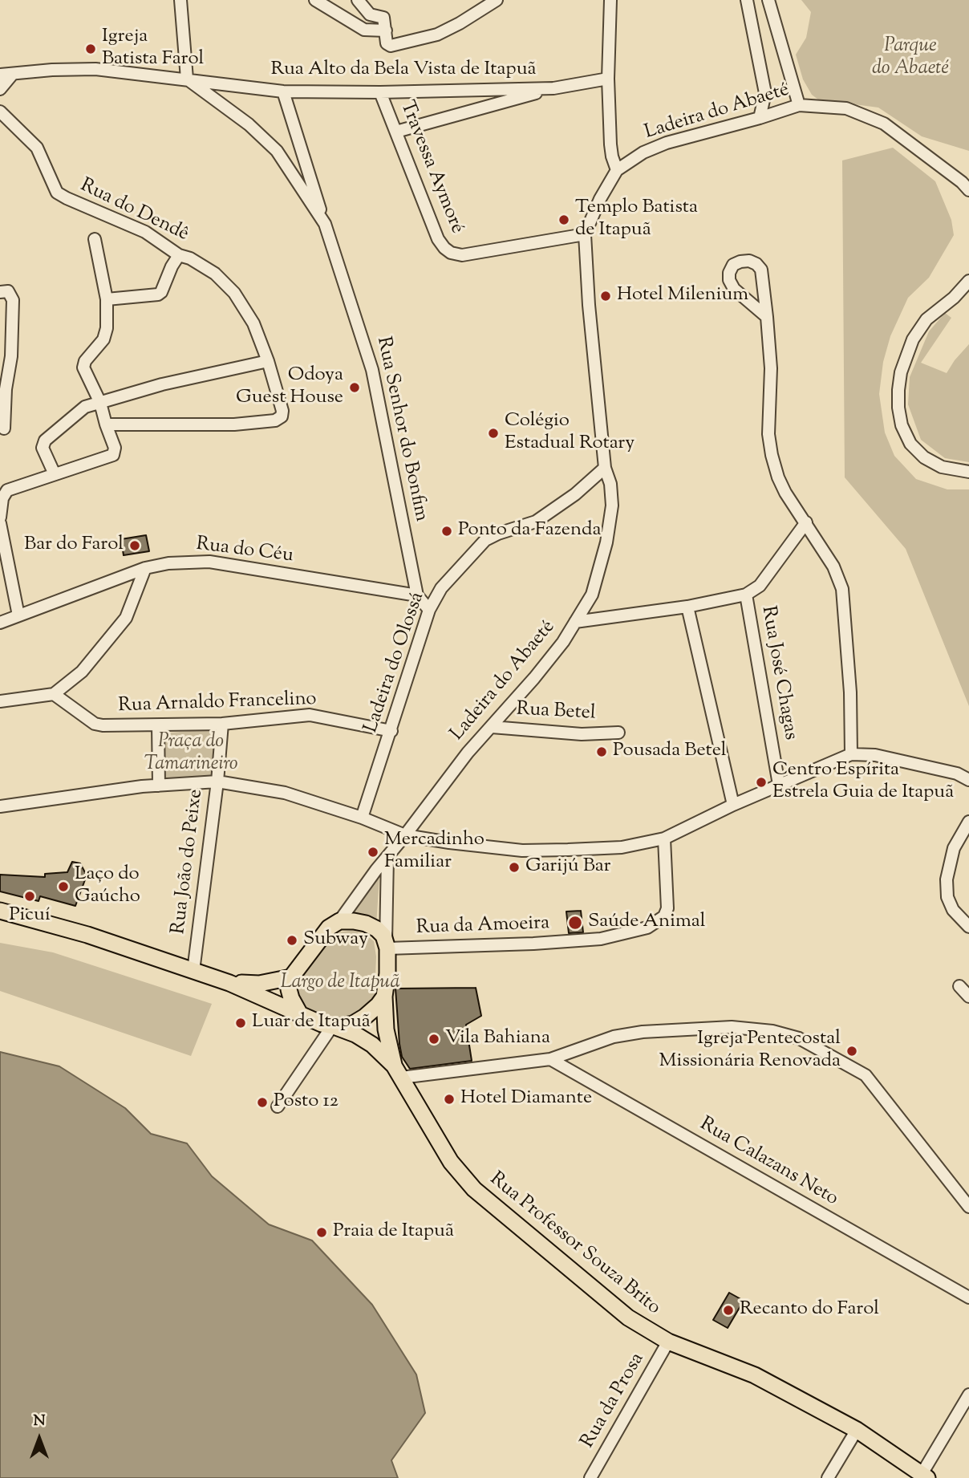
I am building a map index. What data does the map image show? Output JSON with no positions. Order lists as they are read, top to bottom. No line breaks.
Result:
{"streets":{"main road":["Rua Professor Souza Brito"],"street":["Rua Alto da Bela Vista de Itapuã","Ladeira do Abaeté","Travessa Aymoré","Rua do Dendê","Rua Senhor do Bonfim","Rua do Céu","Ladeira do Olossá","Rua José Chagas","Rua Arnaldo Francelino","Rua Betel","Rua João do Peixe","Rua da Amoeira","Rua Calazans Neto","Rua da Prosa"]},"crossings":[["Rua Alto da Bela Vista de Itapuã","Travessa Aymoré"],["Rua Alto da Bela Vista de Itapuã","Rua Senhor do Bonfim"],["Ladeira do Abaeté","Travessa Aymoré"],["Ladeira do Abaeté","Ladeira do Olossá"],["Ladeira do Abaeté","Rua Betel"],["Ladeira do Abaeté","Rua da Amoeira"],["Ladeira do Abaeté","Rua Professor Souza Brito"],["Rua Senhor do Bonfim","Rua do Céu"],["Rua Senhor do Bonfim","Ladeira do Olossá"],["Ladeira do Olossá","Rua Arnaldo Francelino"],["Rua Arnaldo Francelino","Rua João do Peixe"],["Rua da Amoeira","Rua Professor Souza Brito"],["Rua Professor Souza Brito","Rua da Prosa"]],"parks":["Parque do Abaeté","Praça do Tamarineiro","Largo de Itapuã"],"places":["Igreja Batista Farol","Templo Batista de Itapuã","Hotel Milenium","Odoya Guest House","Colégio Estadual Rotary","Ponto da Fazenda","Bar do Farol","Pousada Betel","Centro Espírita Estrela Guia de Itapuã","Mercadinho Familiar","Garijú Bar","Laço do Gaúcho","Picuí","Saúde Animal","Subway","Luar de Itapuã","Vila Bahiana","Igreja Pentecostal Missionária Renovada","Hotel Diamante","Posto 12","Praia de Itapuã","Recanto do Farol"],"north":"top"}
